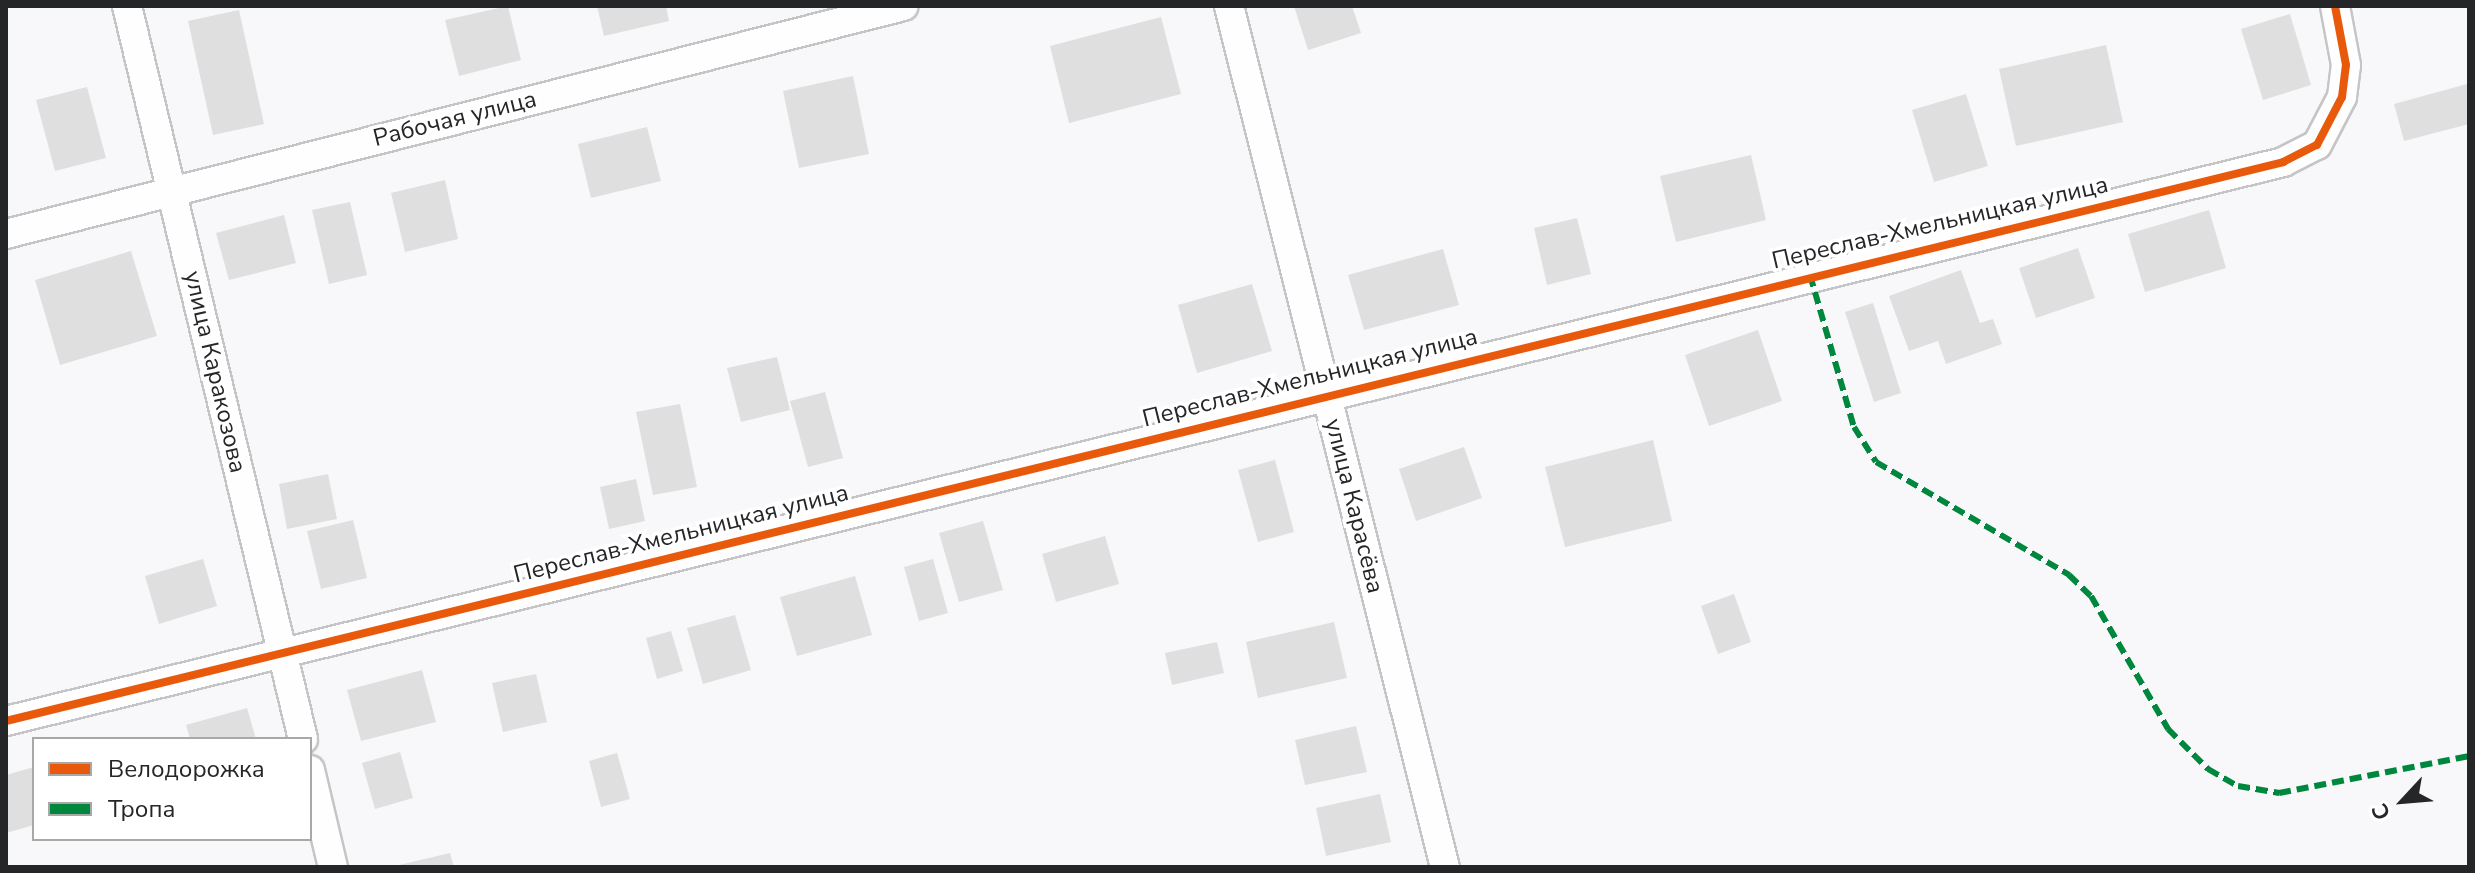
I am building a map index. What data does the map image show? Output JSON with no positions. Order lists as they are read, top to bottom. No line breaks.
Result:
{"streets":{"street":["Рабочая улица","Переслав-Хмельницкая улица","улица Каракозова","улица Карасёва"]},"crossings":[["Рабочая улица","улица Каракозова"],["Переслав-Хмельницкая улица","улица Каракозова"],["Переслав-Хмельницкая улица","улица Карасёва"]],"legend":["Велодорожка","Тропа"],"north":"bottom left"}
